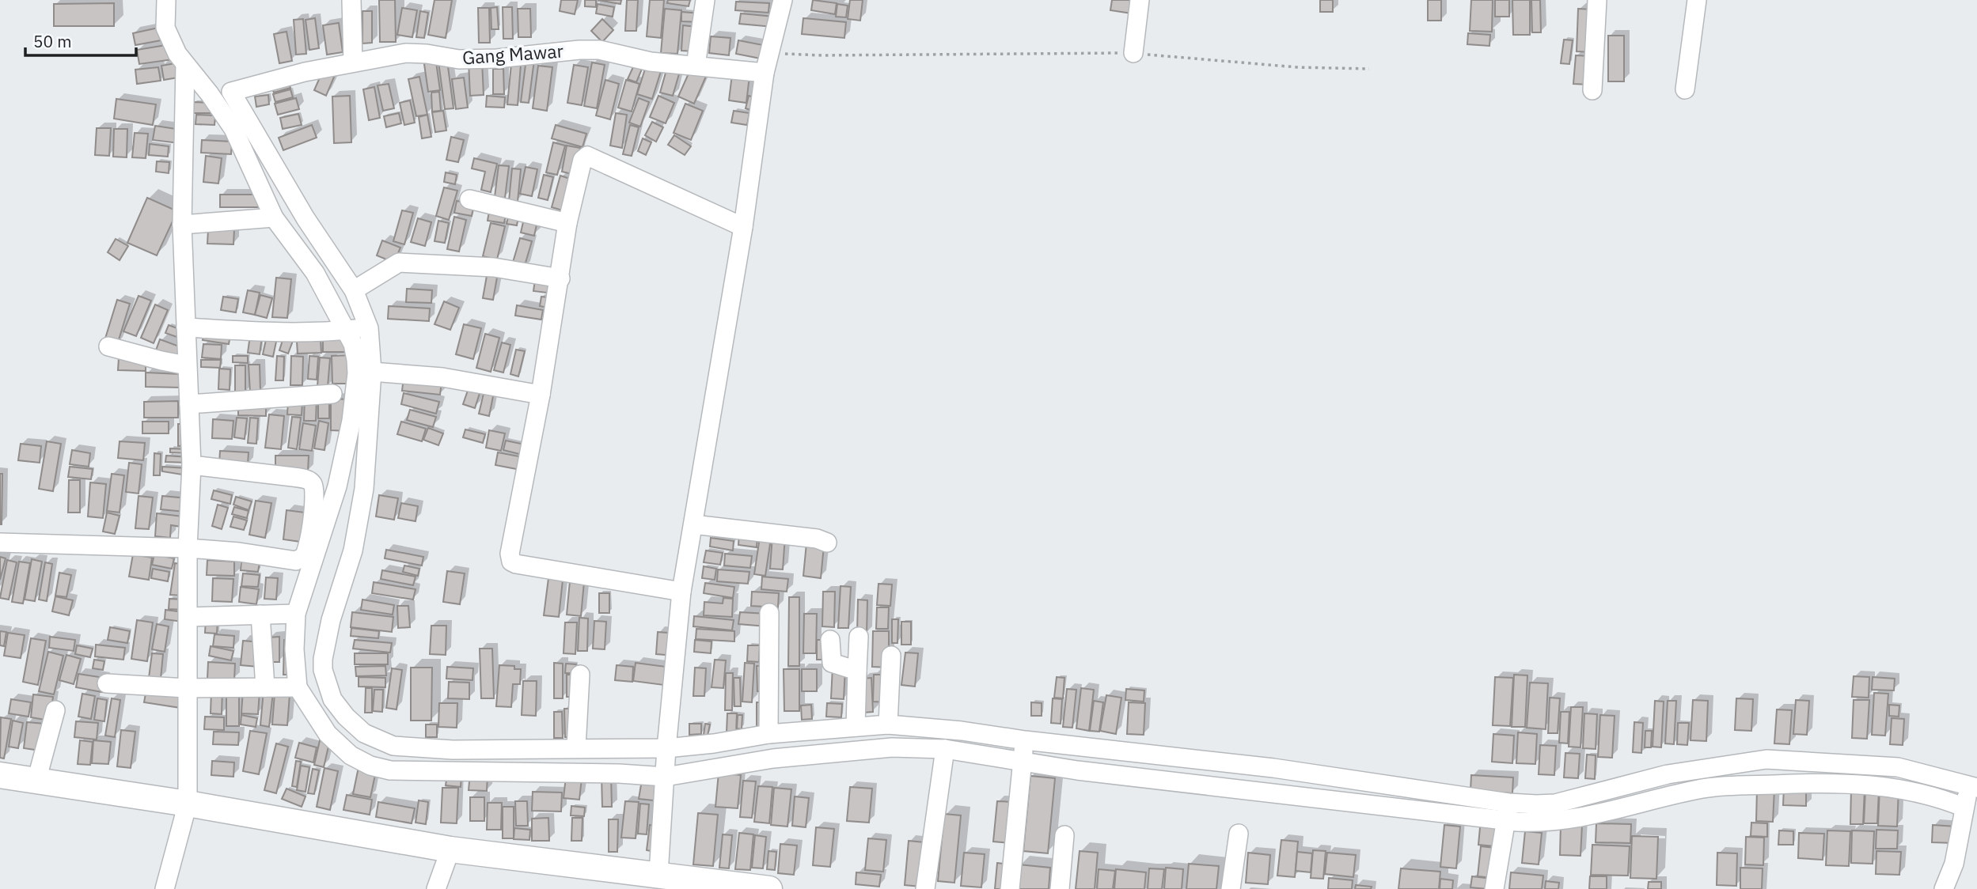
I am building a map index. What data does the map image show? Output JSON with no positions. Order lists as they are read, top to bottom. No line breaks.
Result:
{"streets":{"street":["Gang Mawar"]},"scale_bar":"50 m"}
